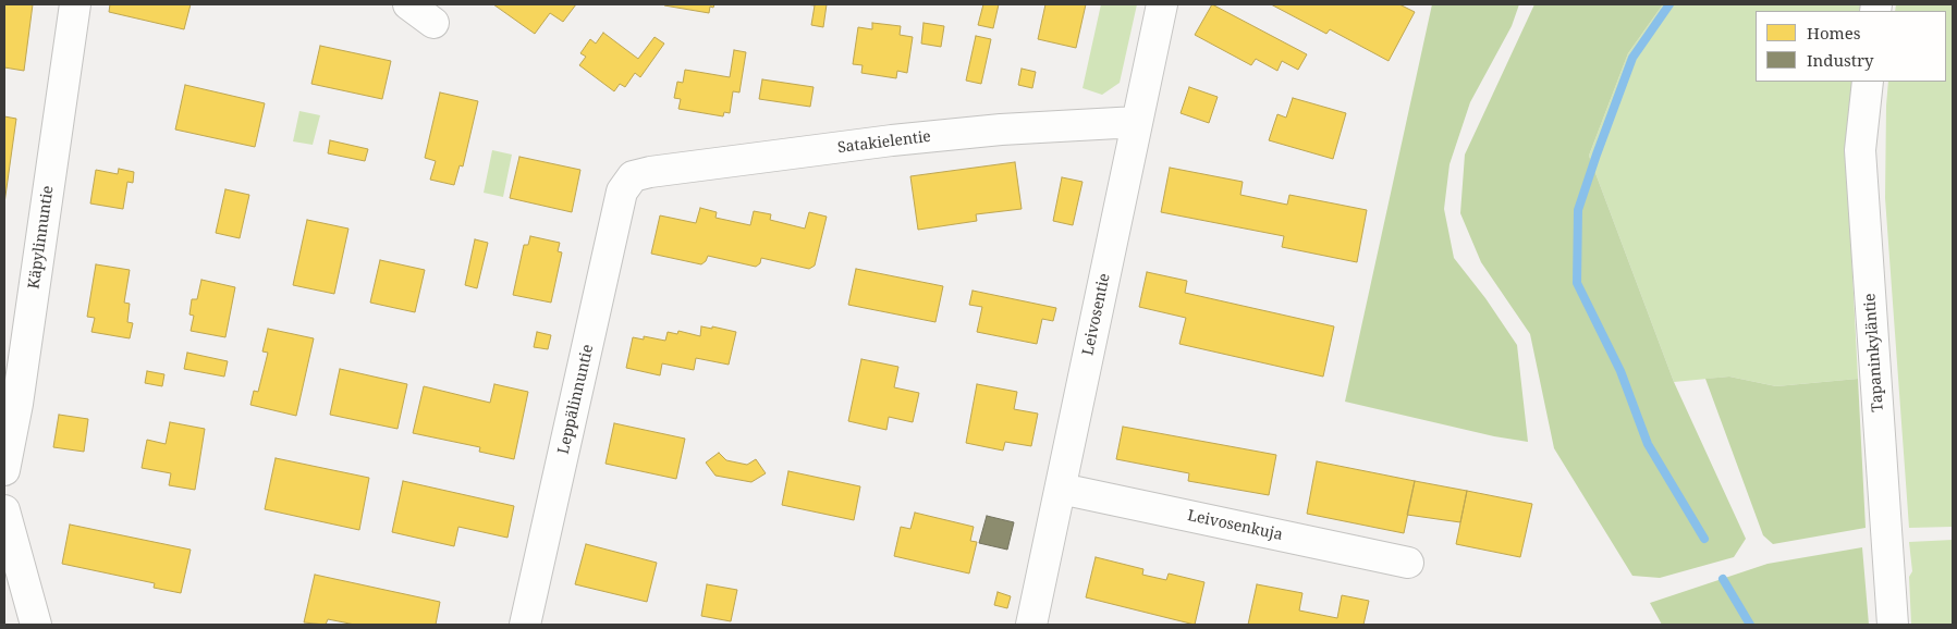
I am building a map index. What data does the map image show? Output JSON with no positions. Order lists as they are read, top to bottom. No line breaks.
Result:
{"streets":{"street":["Satakielentie","Käpylinnuntie","Leivosentie","Tapaninkyläntie","Leppälinnuntie","Leivosenkuja"]},"crossings":[["Satakielentie","Leivosentie"],["Satakielentie","Leppälinnuntie"],["Leivosentie","Leivosenkuja"]],"legend":["Homes","Industry"]}
